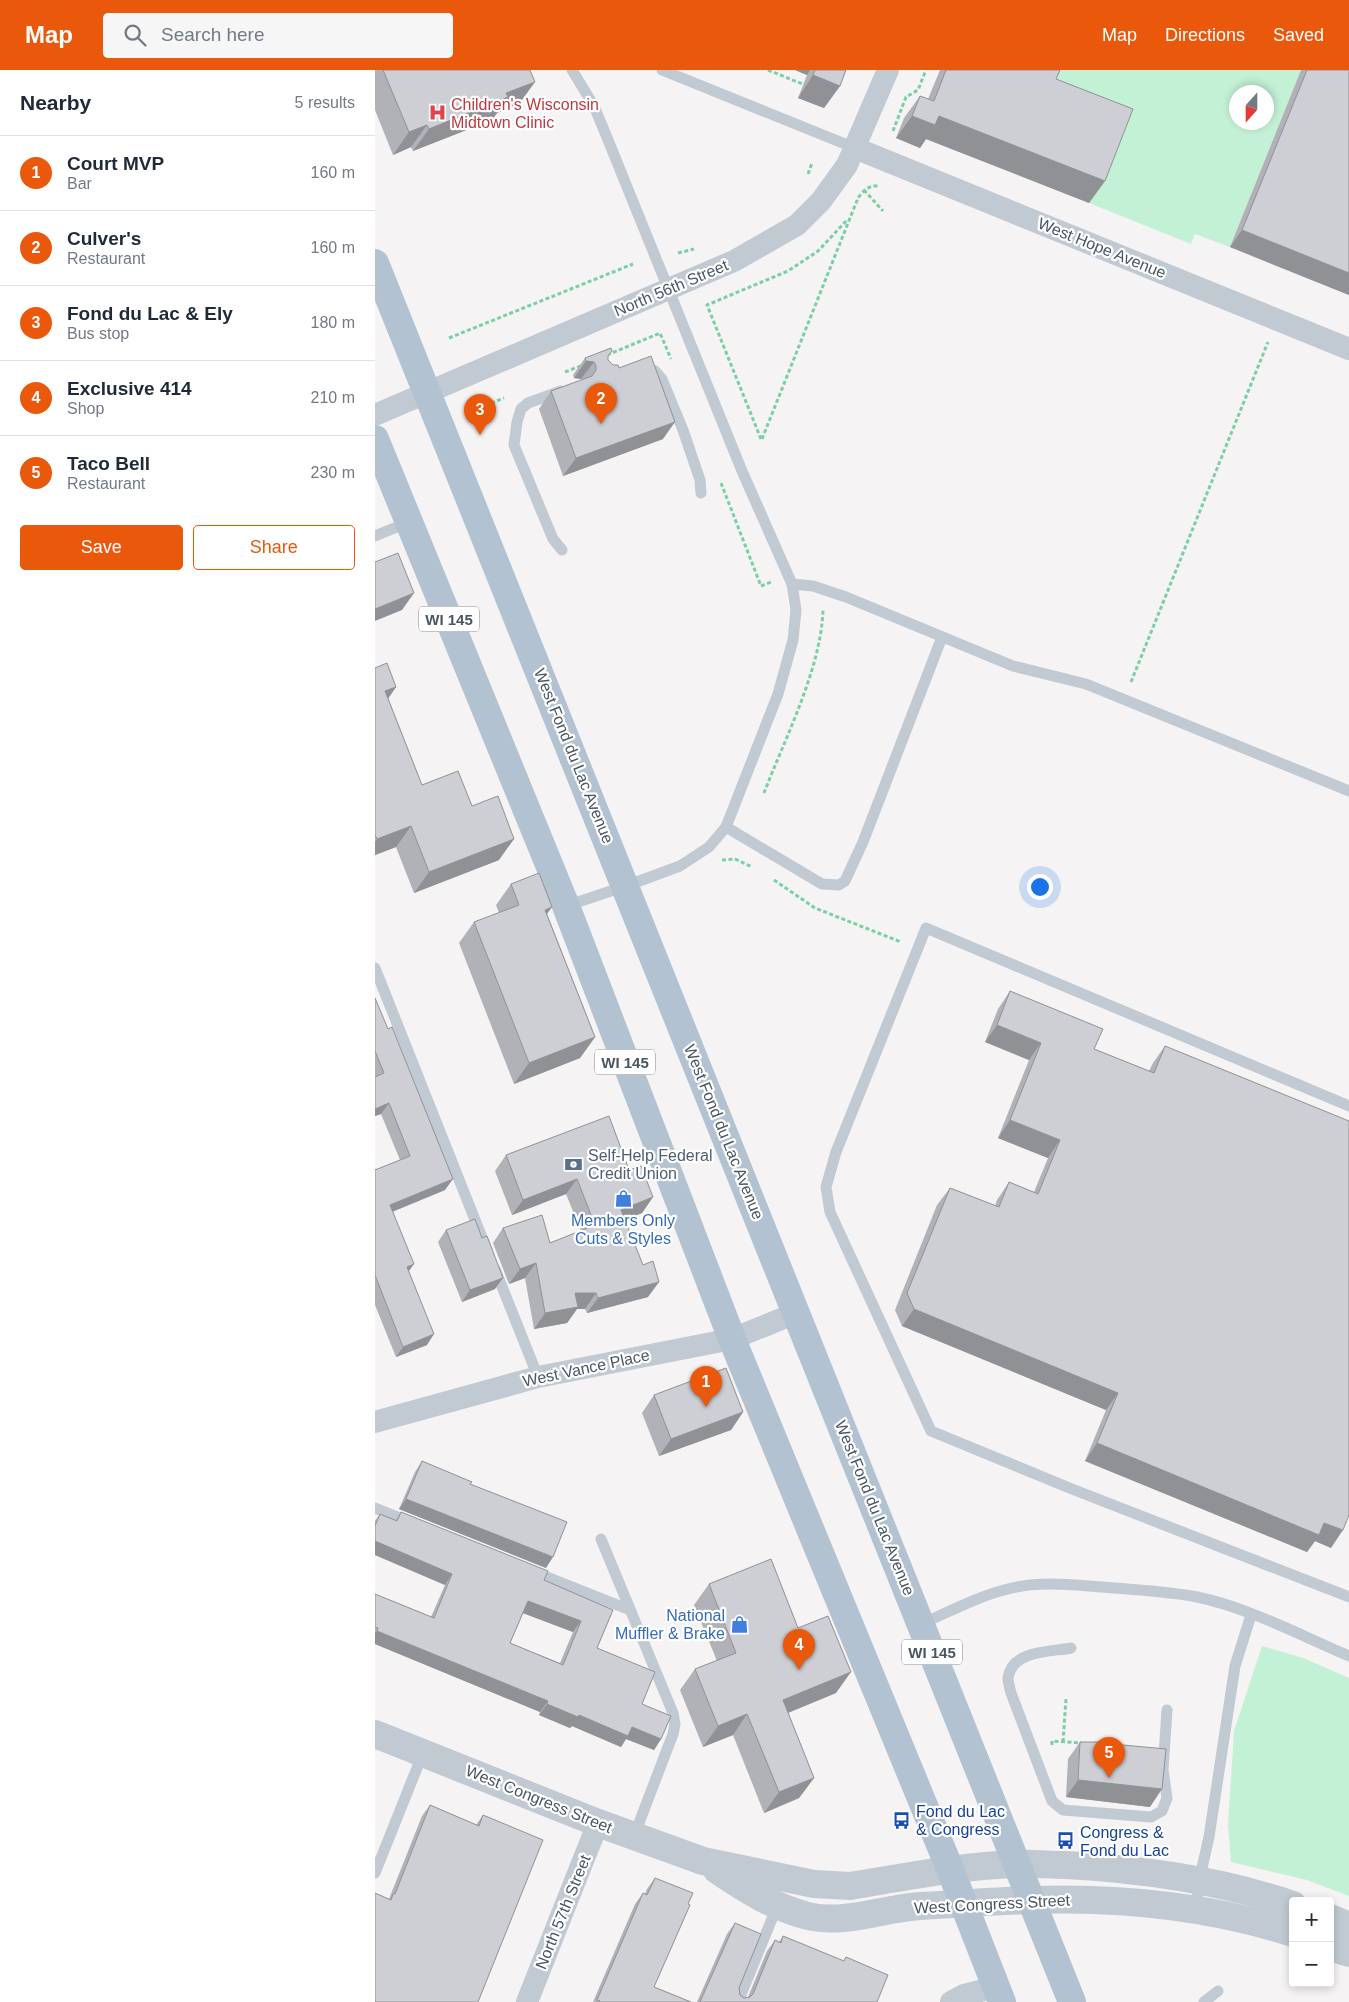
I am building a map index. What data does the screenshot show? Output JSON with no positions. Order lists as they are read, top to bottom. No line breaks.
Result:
{"streets":{"main road":["WI 145","West Fond du Lac Avenue"],"street":["West Hope Avenue","North 56th Street","West Vance Place","West Congress Street","North 57th Street"]},"crossings":[["West Hope Avenue","North 56th Street"],["North 56th Street","West Fond du Lac Avenue"],["WI 145","West Vance Place"],["WI 145","West Congress Street"],["West Fond du Lac Avenue","West Vance Place"],["West Fond du Lac Avenue","West Congress Street"],["West Congress Street","North 57th Street"]],"places":{"hospital":["Children's Wisconsin Midtown Clinic"],"bank":["Self-Help Federal Credit Union"],"shop":["Members Only Cuts & Styles","National Muffler & Brake"],"bus stop":["Fond du Lac & Congress","Congress & Fond du Lac"]},"north":"bottom","page":{"header":"Map","search":"Search here","nav":["Map","Directions","Saved"],"heading":["Nearby","5 results"],"list":[{"mark":"1","name":"Court MVP","note":"Bar","value":"160 m"},{"mark":"2","name":"Culver's","note":"Restaurant","value":"160 m"},{"mark":"3","name":"Fond du Lac & Ely","note":"Bus stop","value":"180 m"},{"mark":"4","name":"Exclusive 414","note":"Shop","value":"210 m"},{"mark":"5","name":"Taco Bell","note":"Restaurant","value":"230 m"}],"pins":["2","3","1","4","5"],"buttons":["Save","Share"],"map_buttons":["+","−"]}}
